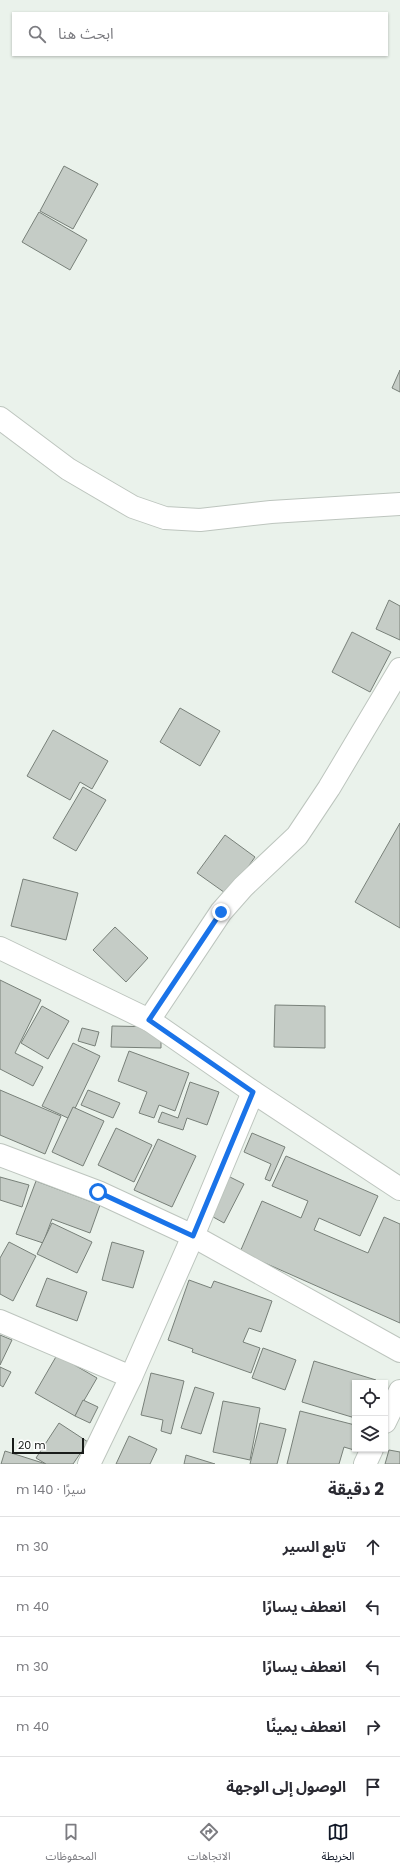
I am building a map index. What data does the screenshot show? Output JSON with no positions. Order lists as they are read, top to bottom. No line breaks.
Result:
{"scale_bar":"20 m","page":{"search":"ابحث هنا","scale":"20 m","heading":["2 دقيقة","سيرًا · 140 m"],"list":[["تابع السير","30 m"],["انعطف يسارًا","40 m"],["انعطف يسارًا","30 m"],["انعطف يمينًا","40 m"],"الوصول إلى الوجهة"],"nav":["الخريطة","الاتجاهات","المحفوظات"]}}
